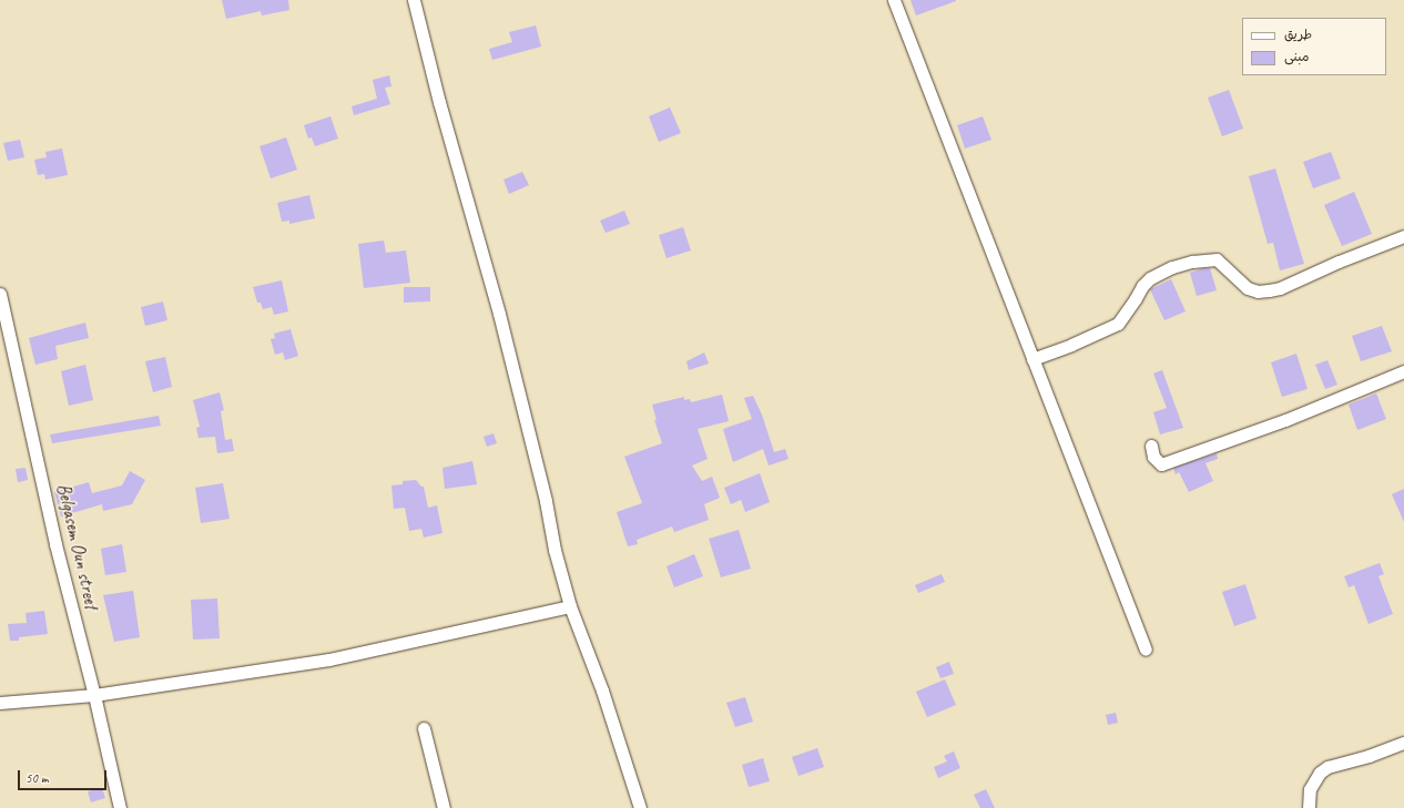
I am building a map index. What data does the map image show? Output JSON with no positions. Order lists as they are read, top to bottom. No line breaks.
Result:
{"streets":{"street":["Belgasem Oun street"]},"legend":["طريق","مبنى"],"scale_bar":"50 m"}
